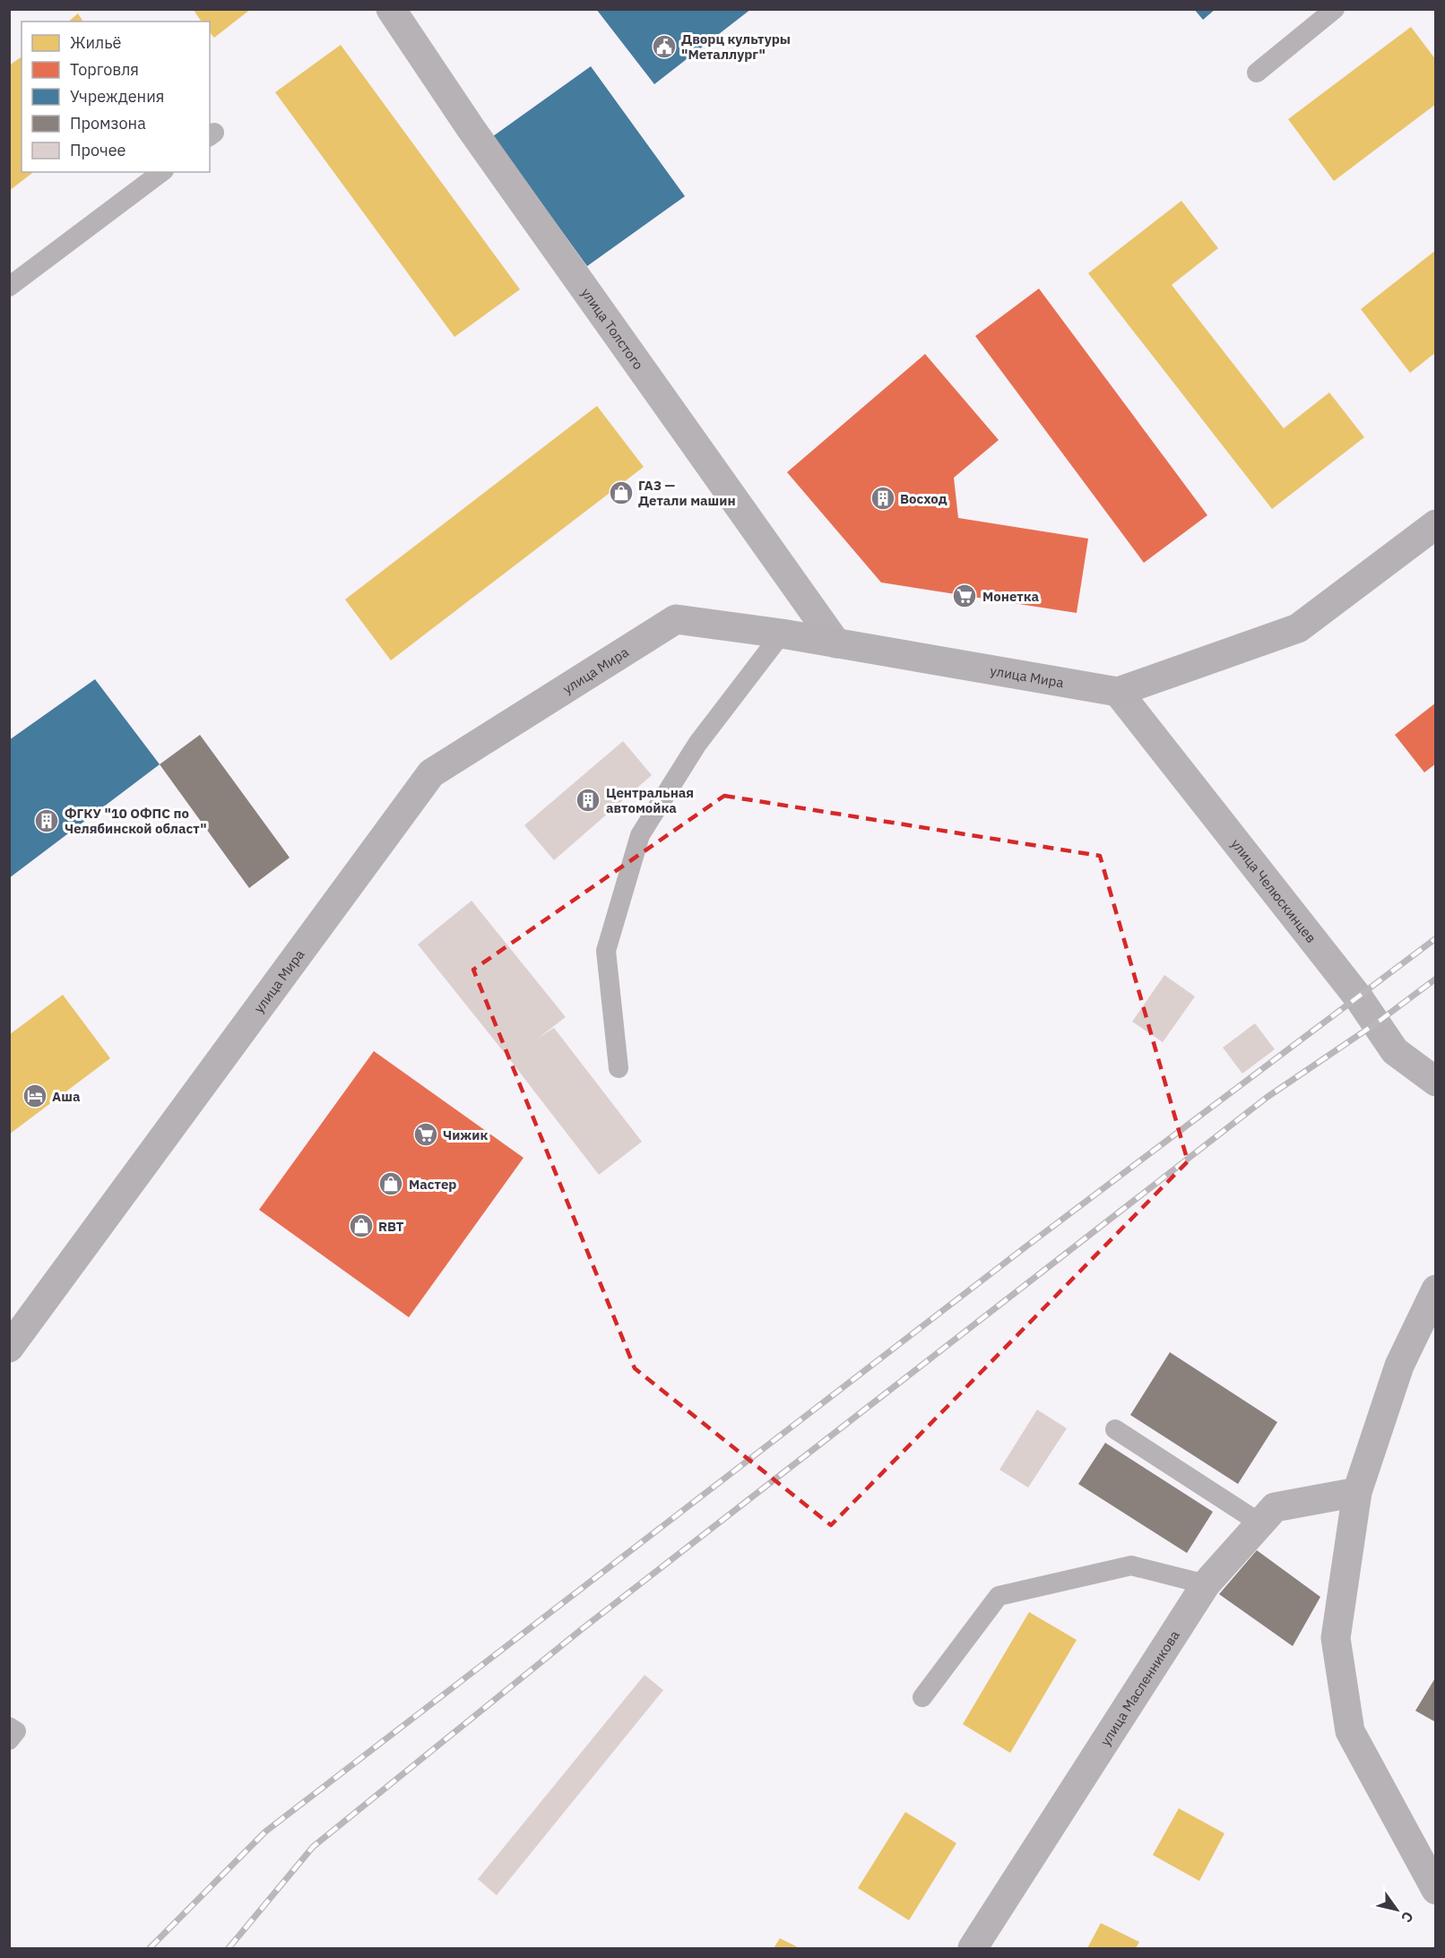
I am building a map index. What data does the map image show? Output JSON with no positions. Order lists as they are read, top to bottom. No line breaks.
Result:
{"streets":{"street":["улица Толстого","улица Мира","улица Челюскинцев","улица Масленникова"]},"crossings":[["улица Толстого","улица Мира"],["улица Мира","улица Челюскинцев"]],"places":{"public building":["Дворц культуры \"Металлург\""],"shop":["ГАЗ — Детали машин","Мастер","RBT"],"building":["Восход","Центральная автомойка","ФГКУ \"10 ОФПС по Челябинской област\""],"supermarket":["Монетка","Чижик"],"hotel":["Аша"]},"legend":["Жильё","Торговля","Учреждения","Промзона","Прочее"],"north":"bottom right"}
